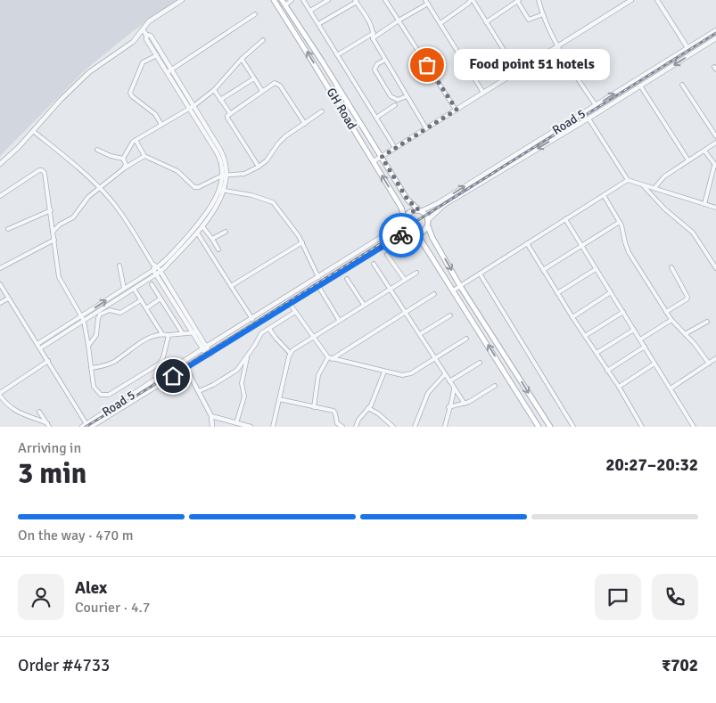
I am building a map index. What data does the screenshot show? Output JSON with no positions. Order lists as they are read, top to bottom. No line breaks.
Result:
{"streets":{"main road":["GH Road"],"street":["Road 5"]},"crossings":[["GH Road","Road 5"]],"places":["Food point 51 hotels"],"page":{"bubble":"Food point 51 hotels","heading":["3 min","Arriving in","20:27–20:32"],"panel":["Alex","Courier · 4.7","Order #4733","₹702"],"bar":"On the way · 470 m"}}
